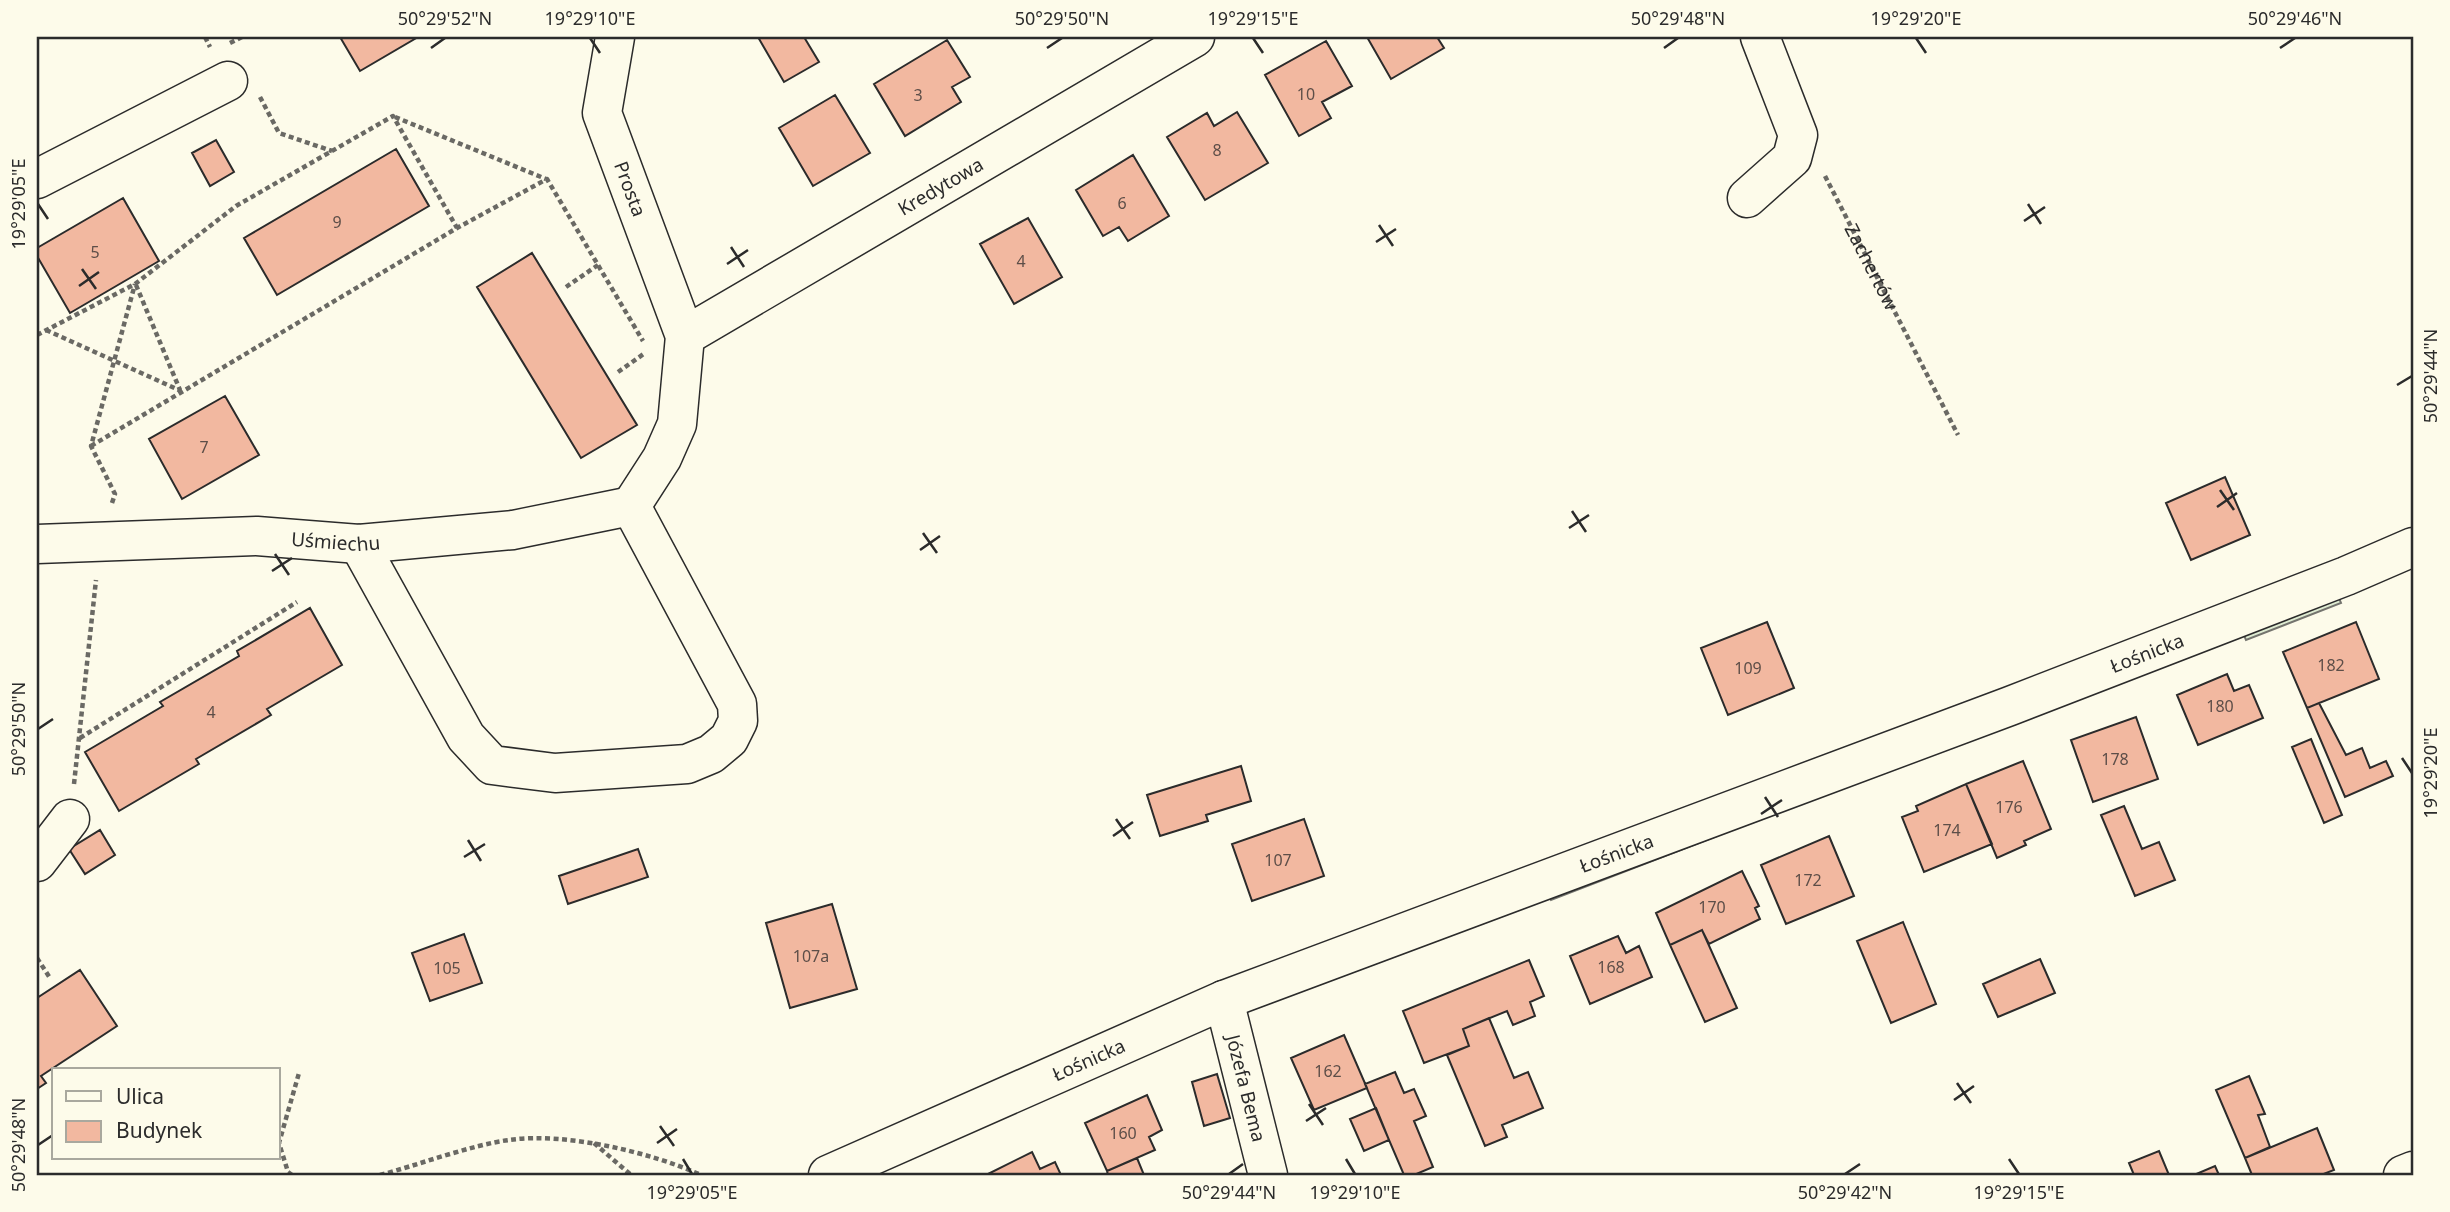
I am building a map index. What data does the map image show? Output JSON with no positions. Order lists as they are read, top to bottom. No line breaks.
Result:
{"streets":{"street":["Kredytowa","Prosta","Uśmiechu","Łośnicka","Józefa Bema"],"path":["Zachertów"]},"crossings":[["Kredytowa","Prosta"],["Łośnicka","Józefa Bema"]],"house_numbers":["10","3","8","6","9","5","4","7","182","109","180","4","178","176","174","107","172","170","107a","168","105","162","160"],"legend":["Ulica","Budynek"],"coordinates":["50°29'52\"N","19°29'10\"E","50°29'50\"N","19°29'15\"E","50°29'48\"N","19°29'20\"E","50°29'46\"N","19°29'05\"E","50°29'44\"N","50°29'42\"N"]}
